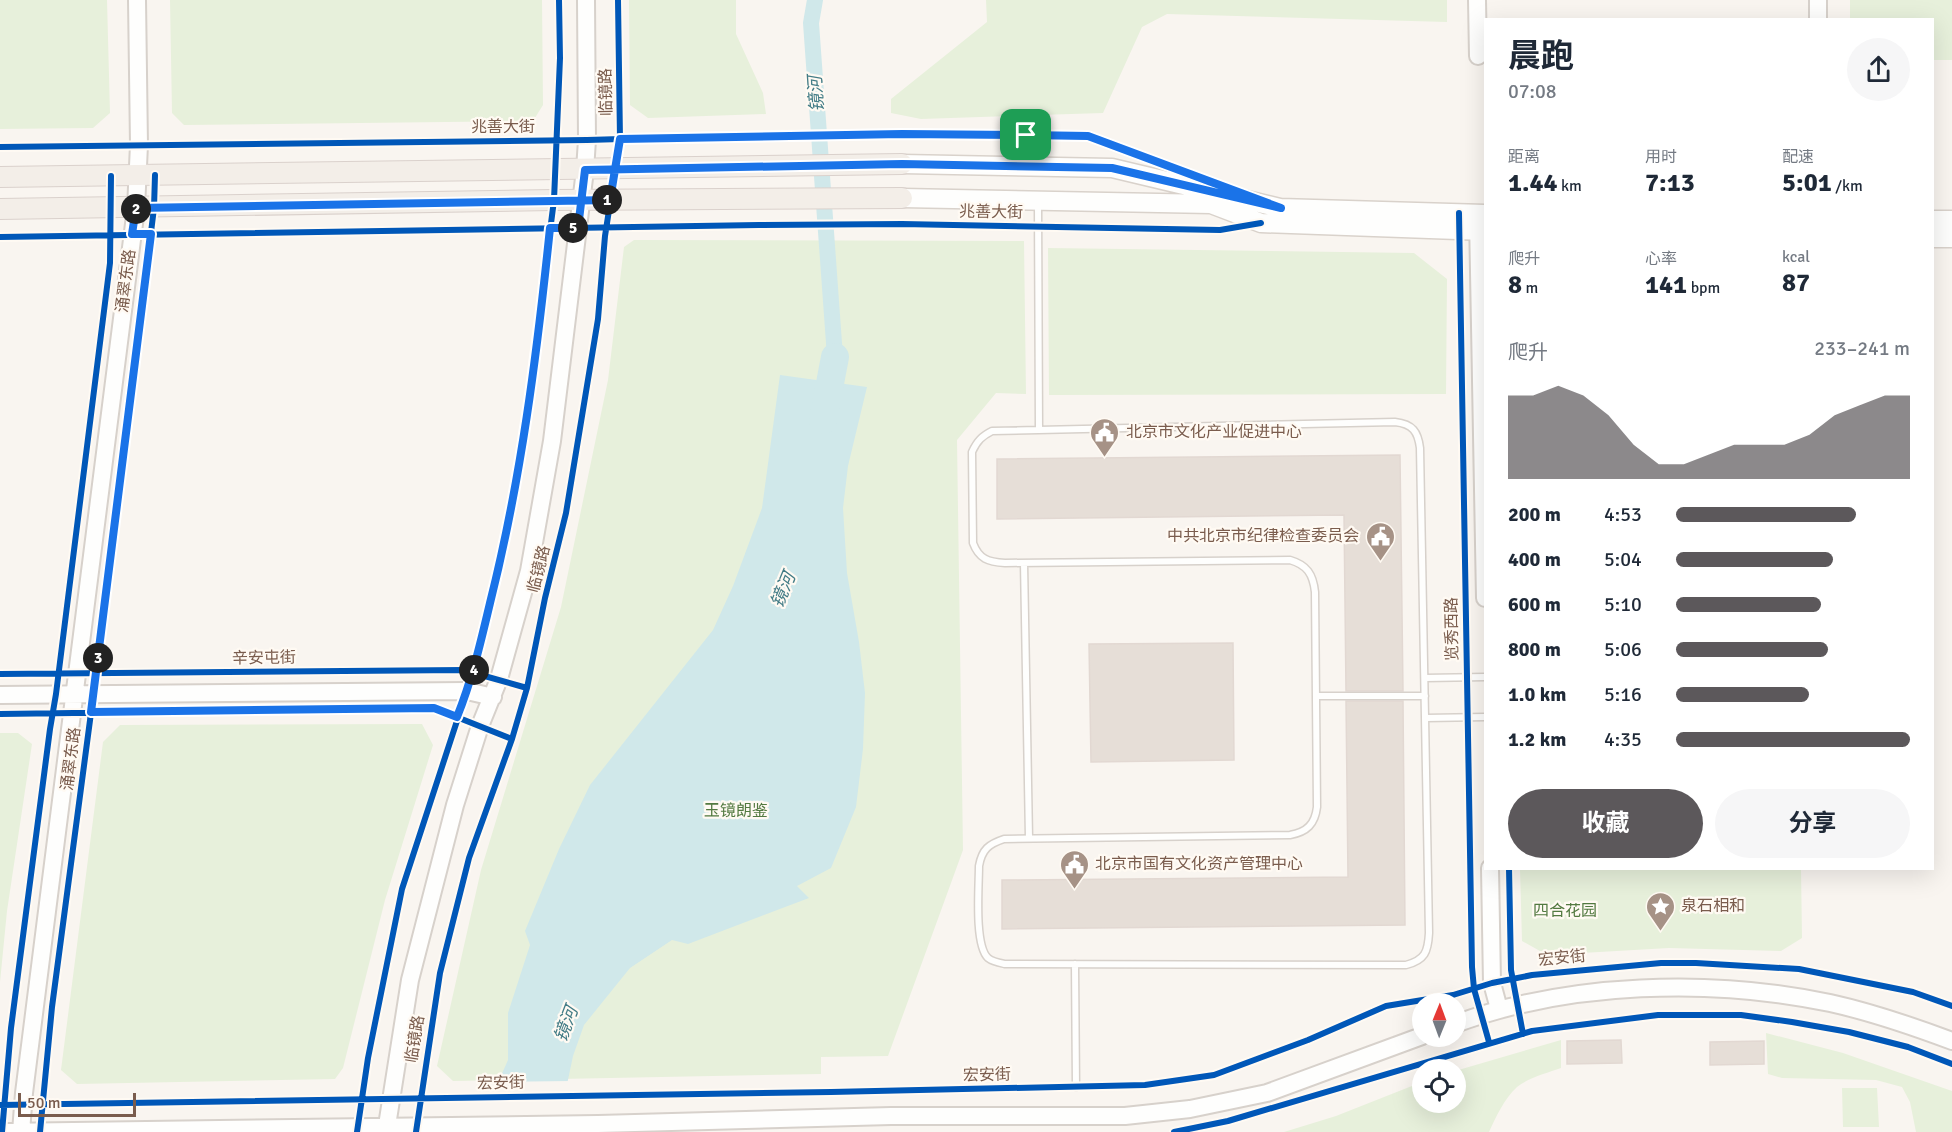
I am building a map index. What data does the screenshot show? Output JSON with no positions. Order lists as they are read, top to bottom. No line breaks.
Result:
{"streets":{"main road":["兆善大街"],"street":["临镜路","涌翠东路","览秀西路","辛安屯街"],"cycle path":["宏安街"]},"crossings":[["临镜路","兆善大街"],["临镜路","辛安屯街"],["兆善大街","涌翠东路"],["兆善大街","览秀西路"],["涌翠东路","辛安屯街"]],"water":["镜河"],"parks":["玉镜朗鉴","四合花园"],"places":{"public building":["北京市文化产业促进中心","中共北京市纪律检查委员会","北京市国有文化资产管理中心"],"place":["泉石相和"]},"scale_bar":"50 m","north":"top","page":{"heading":["晨跑","07:08"],"stats":[["距离","1.44 km"],["用时","7:13"],["配速","5:01 /km"],["爬升","8 m"],["心率","141 bpm"],["kcal","87"]],"pins":["1","2","5","3","4"],"chart":["爬升","233–241 m"],"list":[{"name":"200 m","note":"4:53"},{"name":"400 m","note":"5:04"},{"name":"600 m","note":"5:10"},{"name":"800 m","note":"5:06"},{"name":"1.0 km","note":"5:16"},{"name":"1.2 km","note":"4:35"}],"buttons":["收藏","分享"],"scale":"50 m"}}
